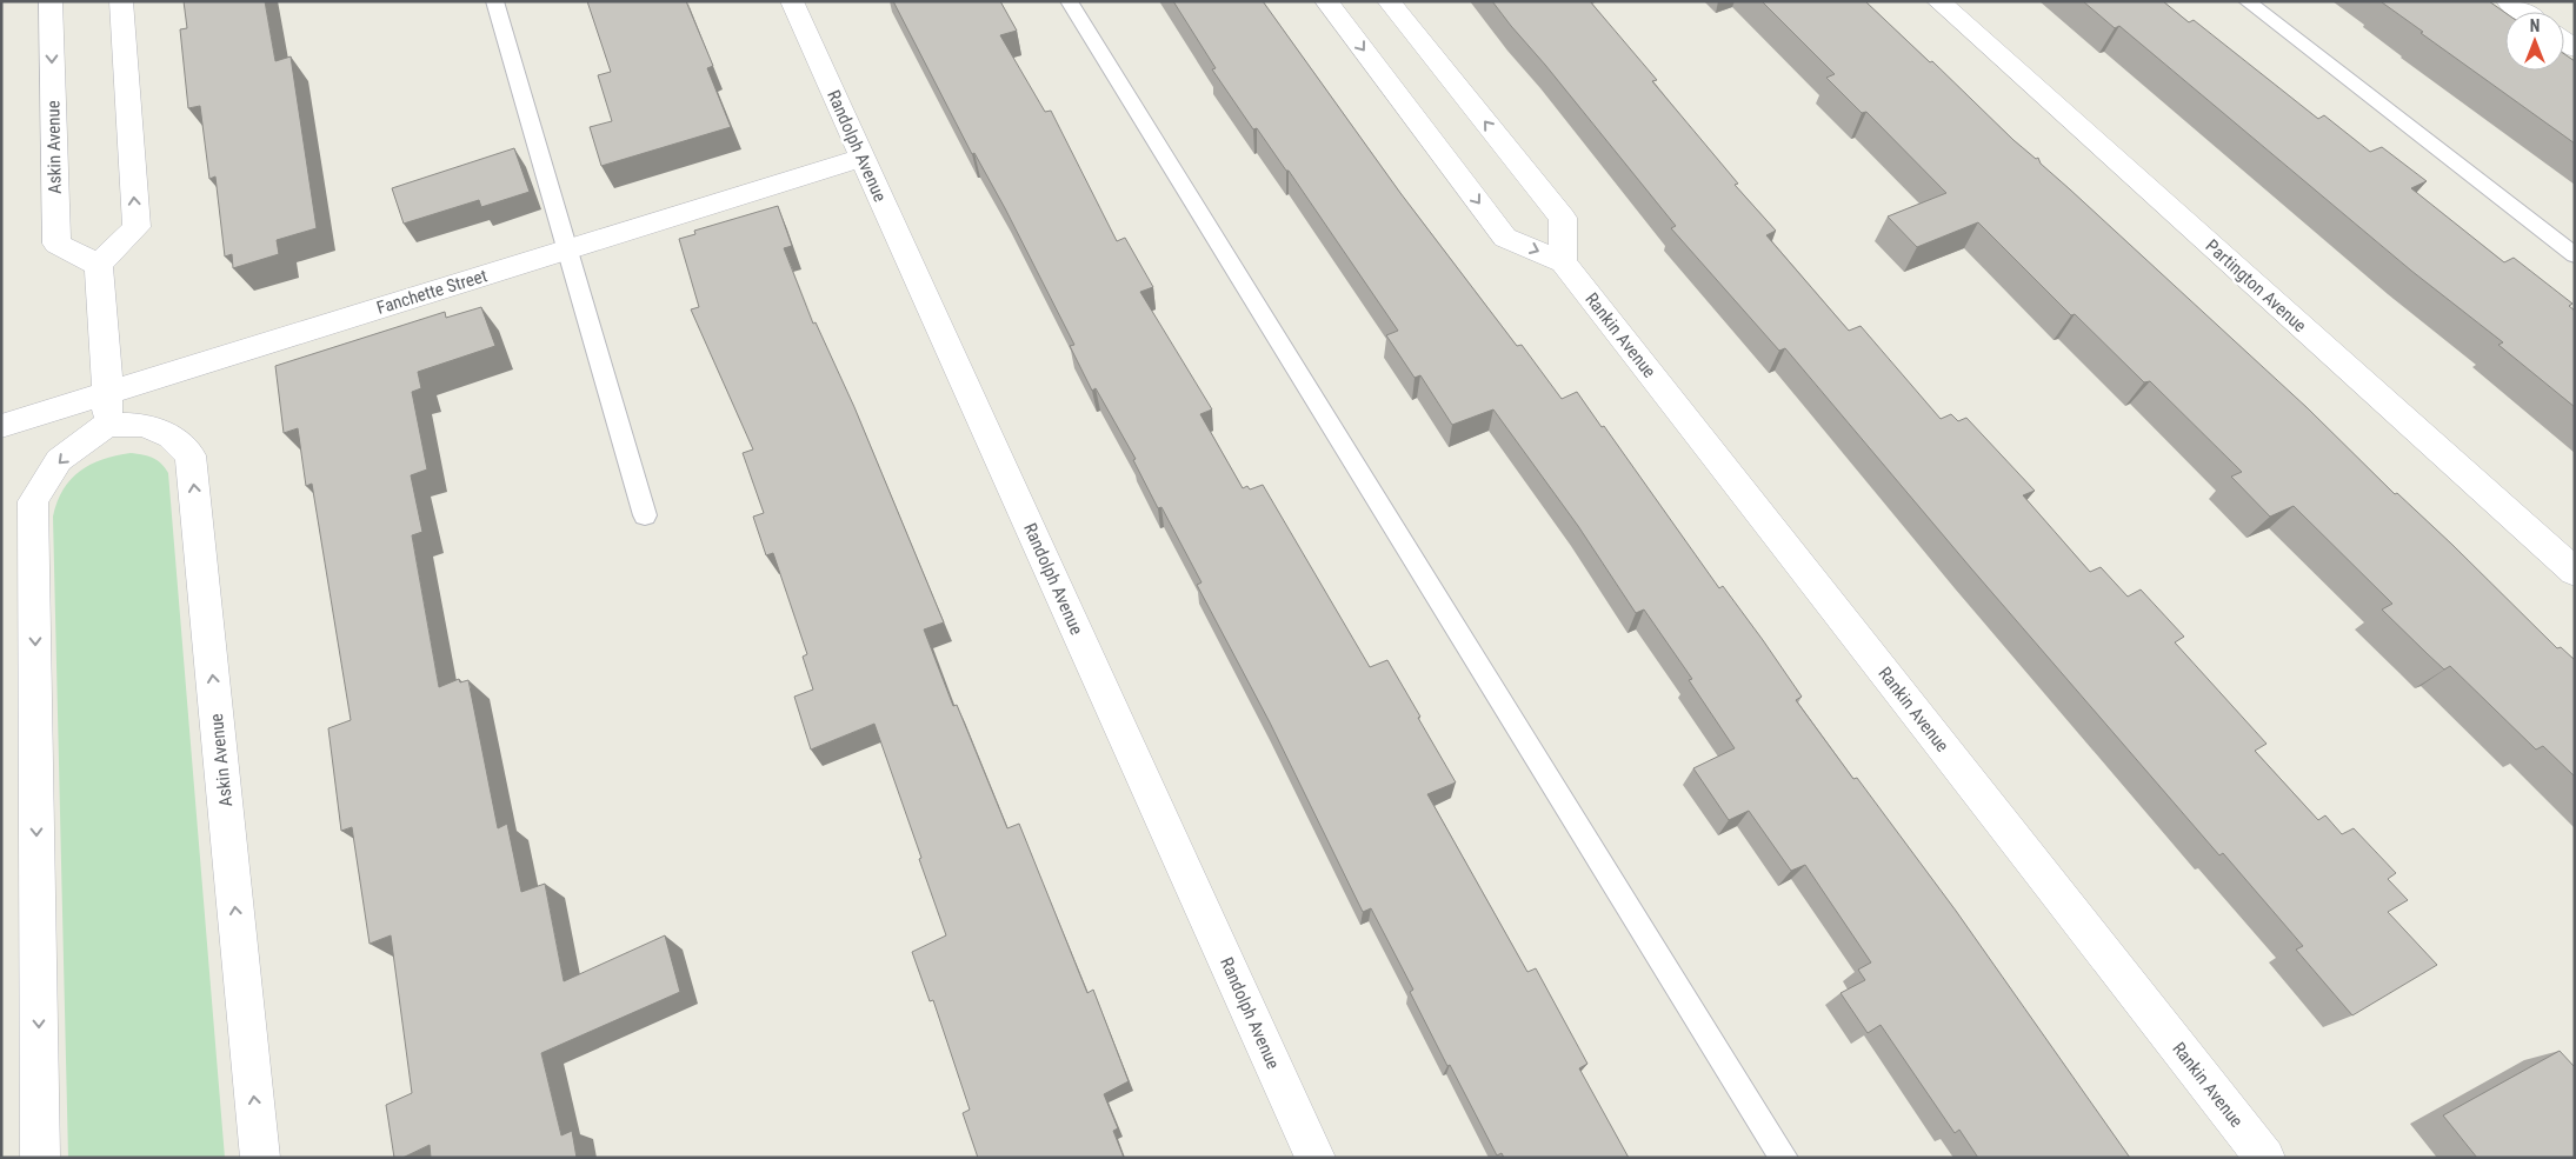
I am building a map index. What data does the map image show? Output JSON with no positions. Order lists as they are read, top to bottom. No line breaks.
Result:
{"streets":{"street":["Randolph Avenue","Askin Avenue","Partington Avenue","Fanchette Street","Rankin Avenue"]},"crossings":[["Randolph Avenue","Fanchette Street"],["Askin Avenue","Fanchette Street"]],"north":"top"}
